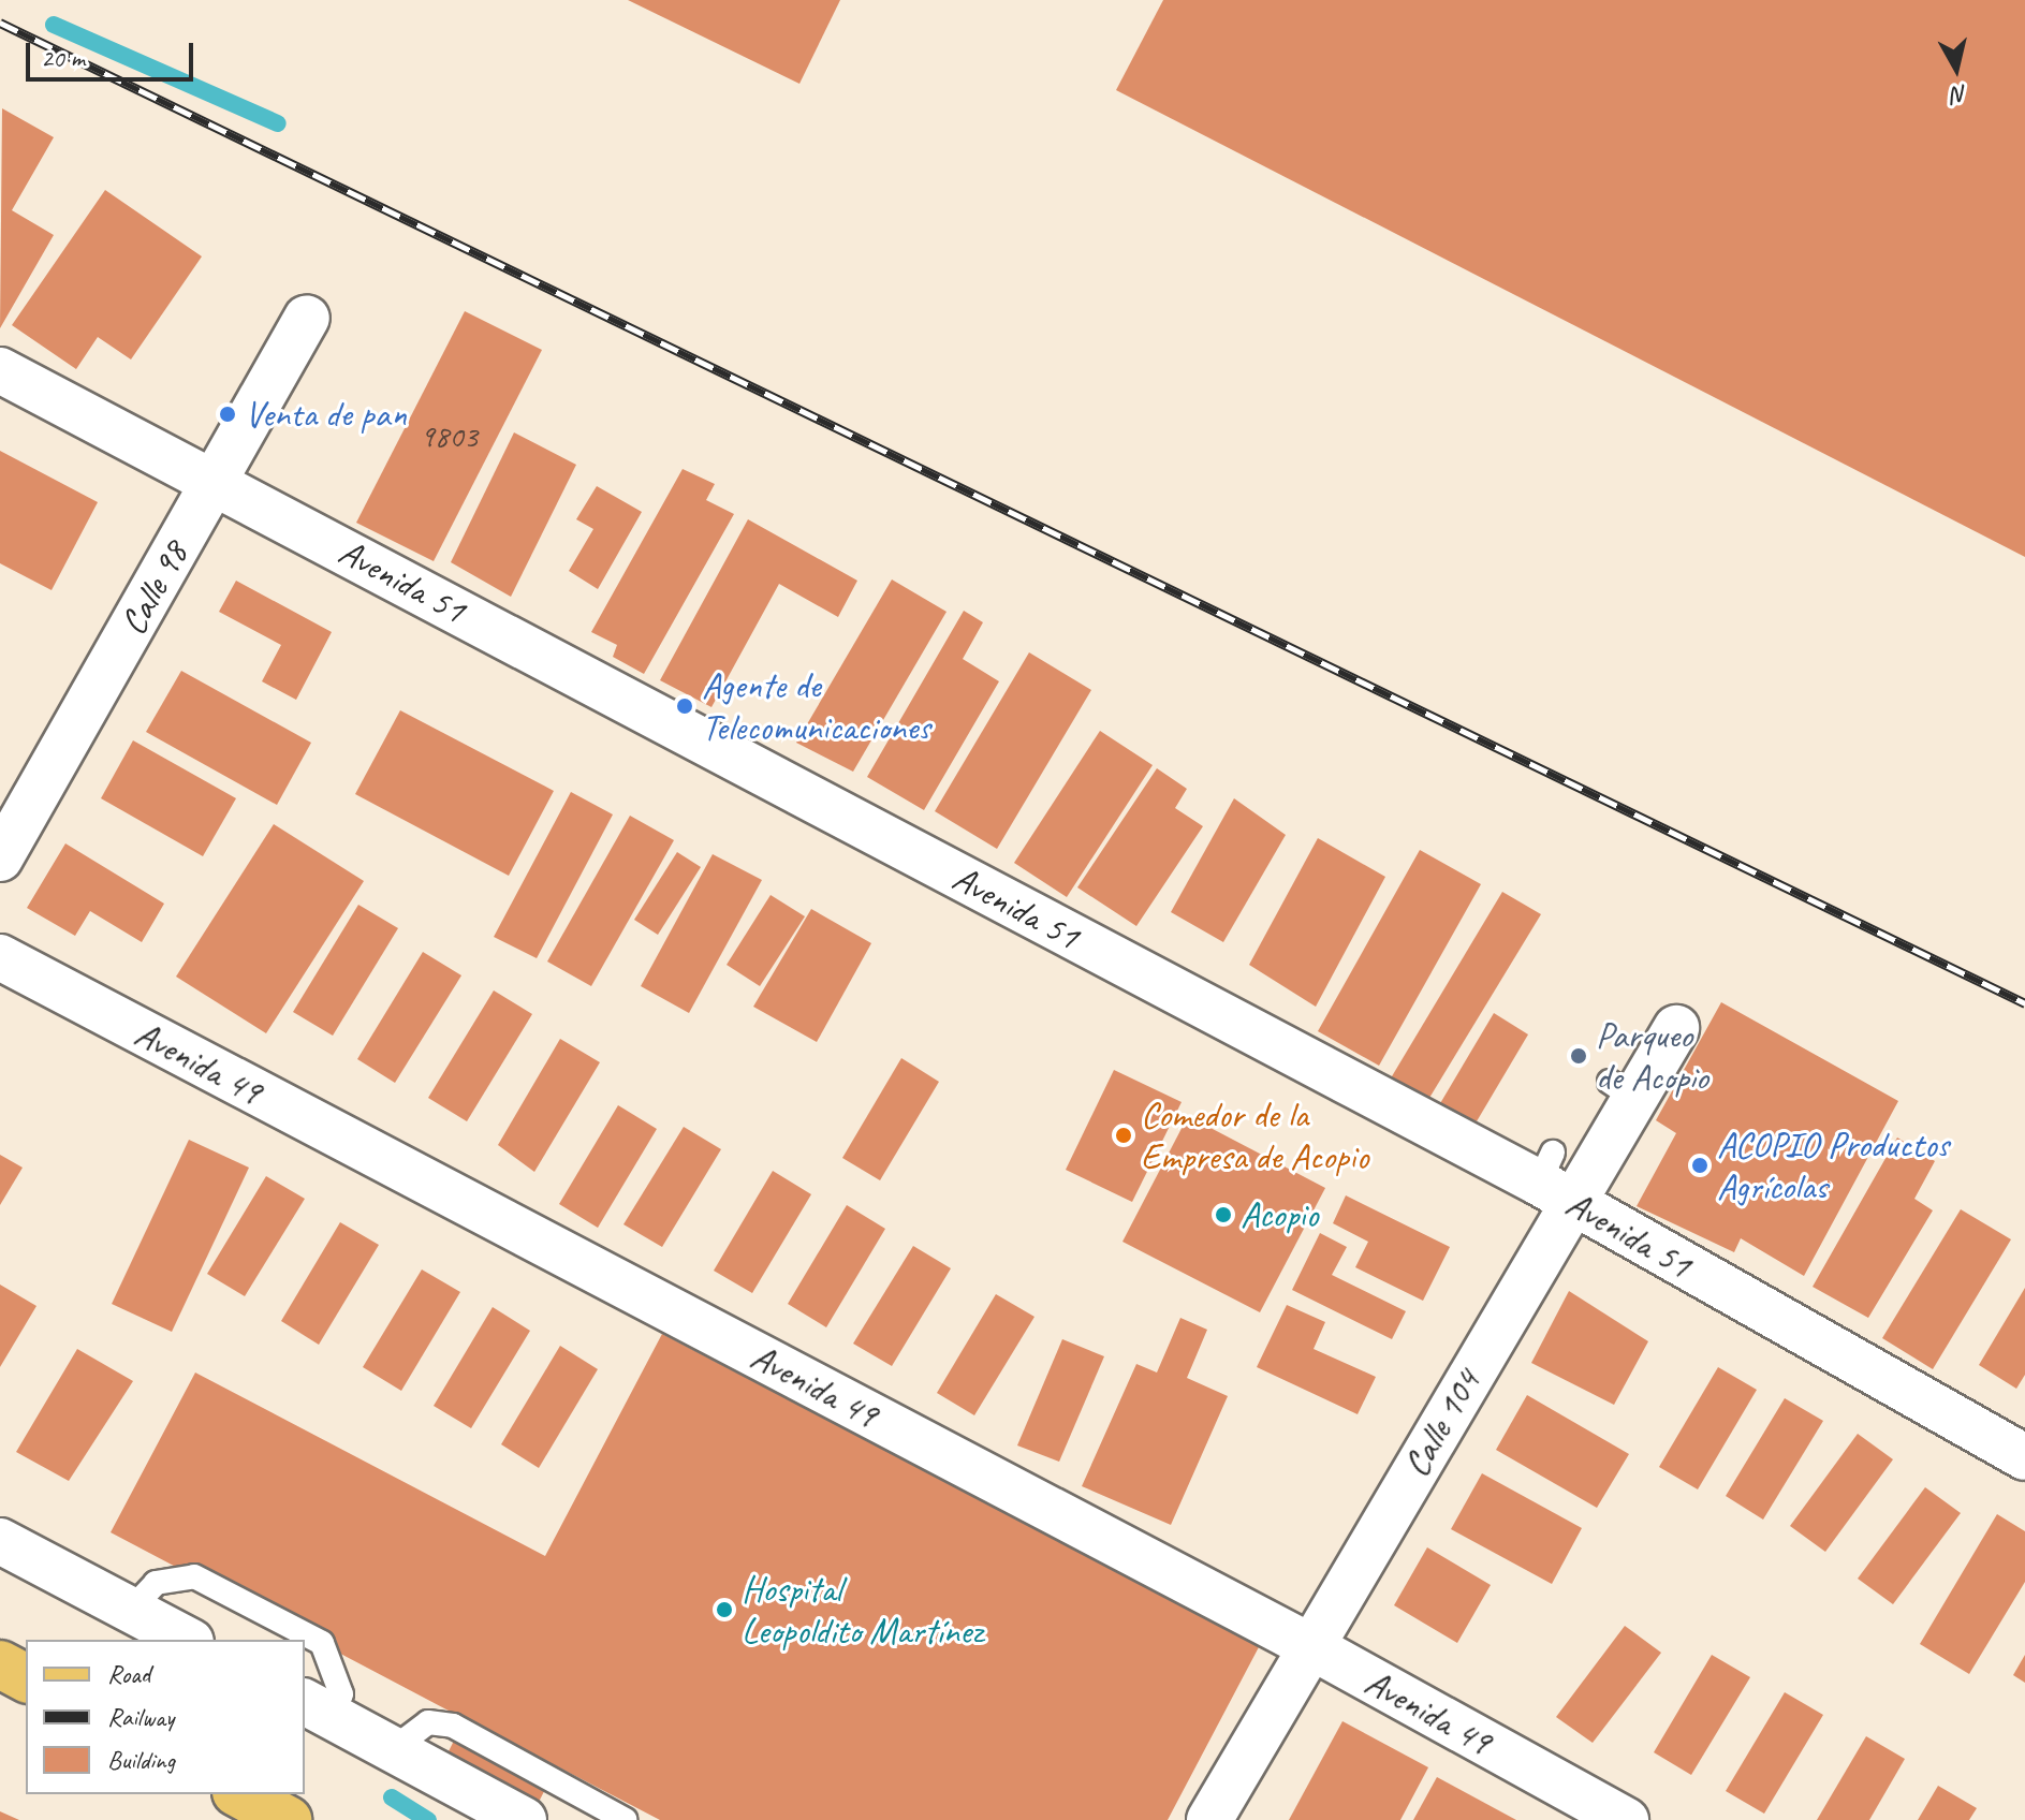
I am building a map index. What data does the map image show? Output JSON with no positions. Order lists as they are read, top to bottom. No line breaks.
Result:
{"streets":{"street":["Avenida 51","Calle 98","Avenida 49","Calle 104"]},"crossings":[["Avenida 51","Calle 98"],["Avenida 51","Calle 104"],["Avenida 49","Calle 104"]],"places":["Venta de pan","Agente de Telecomunicaciones","Parqueo de Acopio","Comedor de la Empresa de Acopio","ACOPIO Productos Agrícolas","Acopio","Hospital Leopoldito Martínez"],"house_numbers":["9803"],"legend":["Road","Railway","Building"],"scale_bar":"20 m","north":"bottom"}
